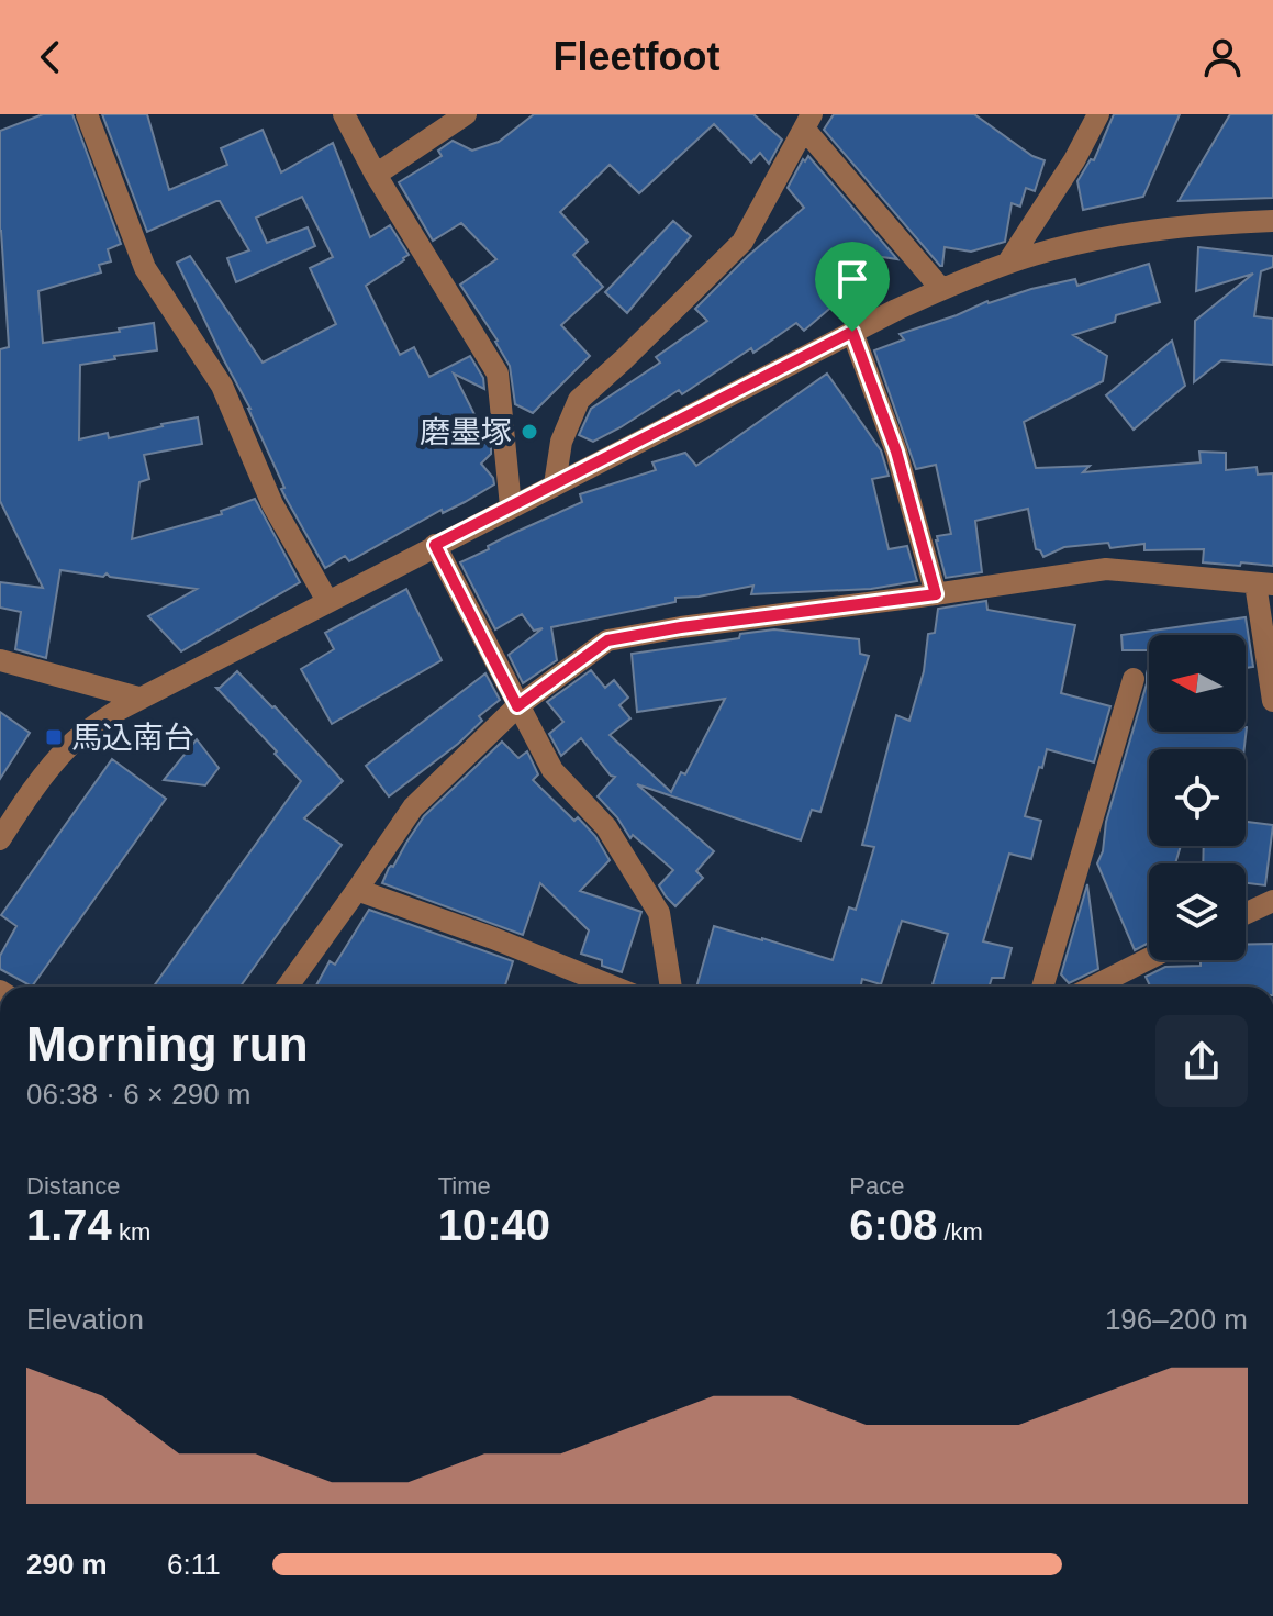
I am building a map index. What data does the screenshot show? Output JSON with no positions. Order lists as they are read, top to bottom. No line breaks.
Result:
{"places":{"other":["磨墨塚"],"transit":["馬込南台"]},"north":"left","page":{"header":"Fleetfoot","heading":["Morning run","06:38 · 6 × 290 m"],"stats":[["Distance","1.74 km"],["Time","10:40"],["Pace","6:08 /km"]],"chart":["Elevation","196–200 m"],"list":[{"name":"290 m","note":"6:11"}]}}
